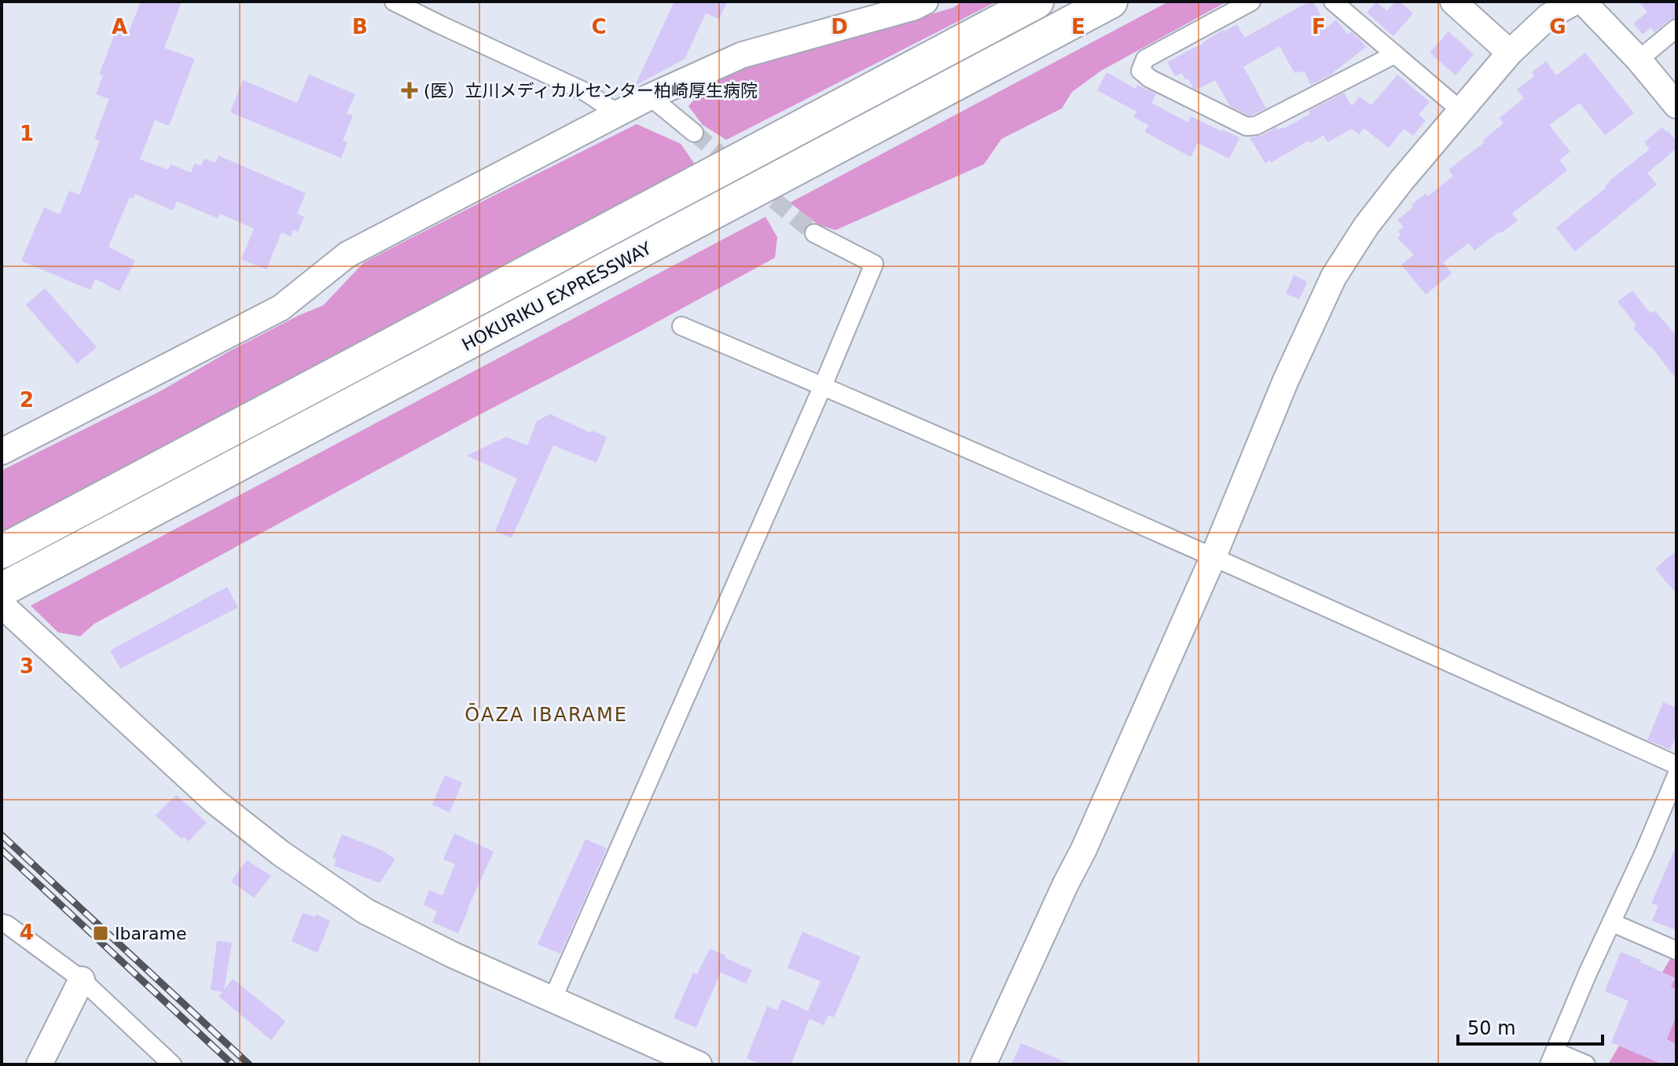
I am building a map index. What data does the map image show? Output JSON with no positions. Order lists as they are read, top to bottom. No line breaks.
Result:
{"streets":{"highway":["HOKURIKU EXPRESSWAY"]},"districts":["ŌAZA IBARAME"],"places":{"health":["(医）立川メディカルセンター柏崎厚生病院"],"transit":["Ibarame"]},"scale_bar":"50 m","grid":{"columns":["A","B","C","D","E","F","G"],"rows":["1","2","3","4"]}}
